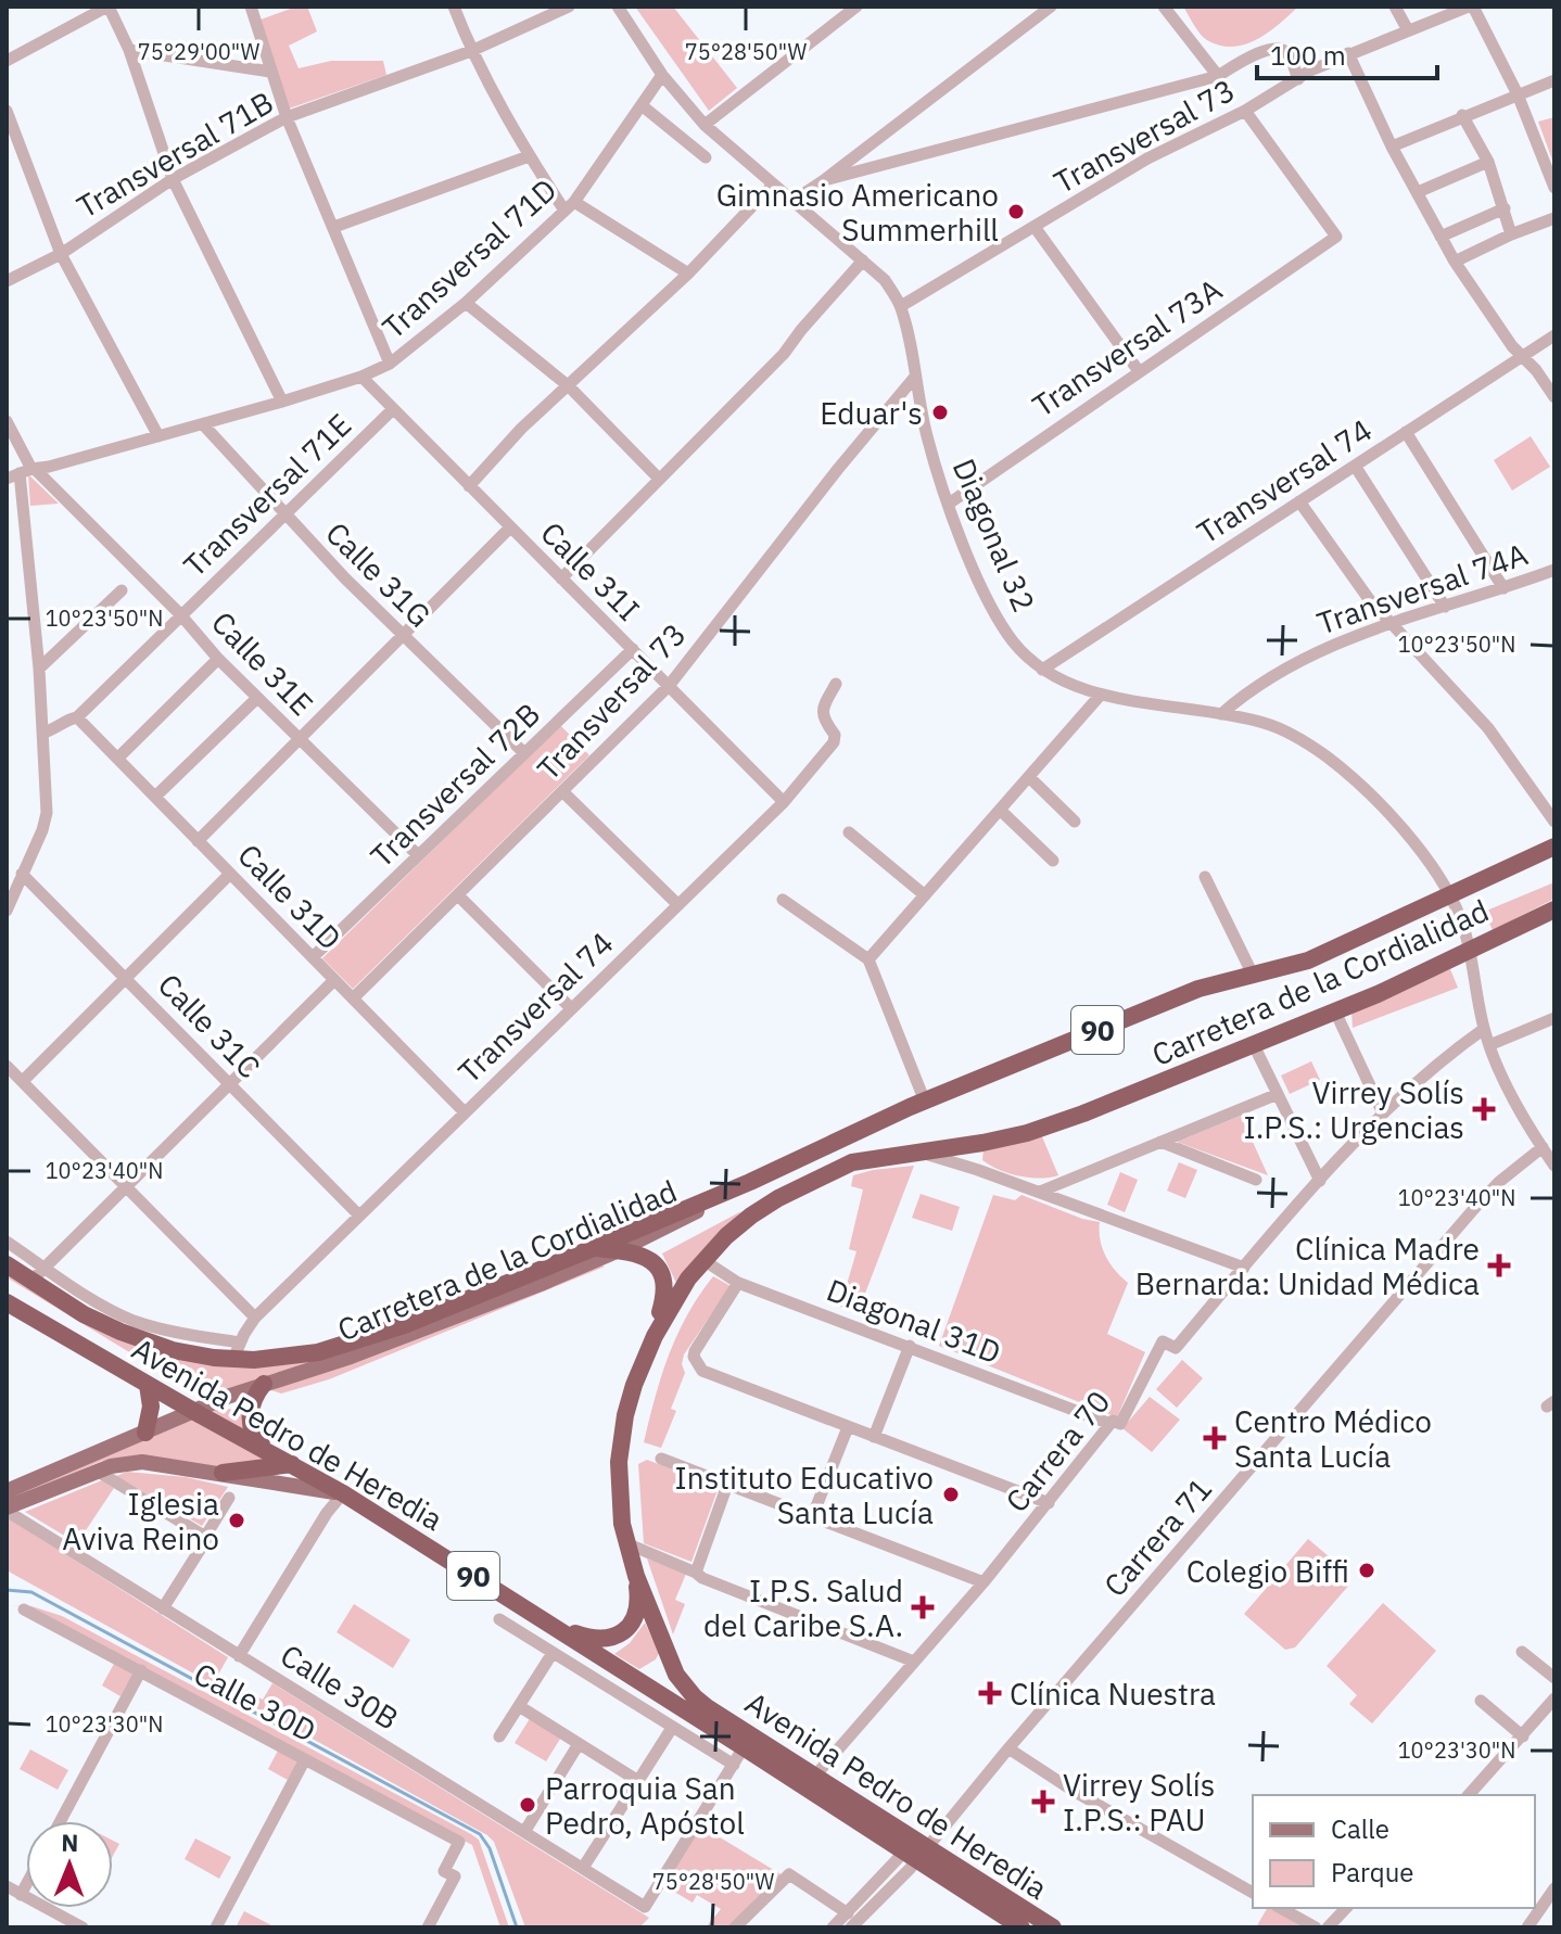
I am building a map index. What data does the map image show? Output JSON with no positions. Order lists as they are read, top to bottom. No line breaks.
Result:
{"streets":{"highway":["Carretera de la Cordialidad","90","Avenida Pedro de Heredia"],"street":["Transversal 73","Transversal 71B","Transversal 71D","Transversal 73A","Transversal 74","Transversal 71E","Diagonal 32","Calle 31I","Calle 31G","Transversal 74A","Calle 31E","Transversal 72B","Calle 31D","Calle 31C","Diagonal 31D","Carrera 70","Carrera 71","Calle 30B","Calle 30D"]},"crossings":[["Transversal 73","Transversal 73A"],["Transversal 73","Diagonal 32"],["Transversal 73","Calle 31I"],["Transversal 73","Calle 31D"],["Transversal 71D","Diagonal 32"],["Transversal 71D","Calle 31I"],["Transversal 71D","Calle 31G"],["Transversal 71D","Calle 31E"],["Transversal 73A","Diagonal 32"],["Transversal 74","Diagonal 32"],["Transversal 74","Calle 31I"],["Transversal 74","Calle 31D"],["Transversal 74","Calle 31C"],["Transversal 74","90"],["Transversal 74","Avenida Pedro de Heredia"],["Transversal 71E","Calle 31I"],["Transversal 71E","Calle 31G"],["Transversal 71E","Calle 31E"],["Transversal 71E","Calle 31D"],["Diagonal 32","Transversal 74A"],["Diagonal 32","Carretera de la Cordialidad"],["Diagonal 32","Carrera 70"],["Diagonal 32","Carrera 71"],["Calle 31I","Transversal 72B"],["Calle 31G","Transversal 72B"],["Calle 31E","Transversal 72B"],["Transversal 72B","Calle 31D"],["Carretera de la Cordialidad","90"],["Carretera de la Cordialidad","Diagonal 31D"],["Carretera de la Cordialidad","Avenida Pedro de Heredia"],["90","Avenida Pedro de Heredia"],["Diagonal 31D","Carrera 70"],["Avenida Pedro de Heredia","Carrera 70"],["Avenida Pedro de Heredia","Carrera 71"]],"places":{"other":["Gimnasio Americano Summerhill","Eduar's","Instituto Educativo Santa Lucía","Iglesia Aviva Reino","Colegio Biffi","Parroquia San Pedro, Apóstol"],"health":["Virrey Solís I.P.S.: Urgencias","Clínica Madre Bernarda: Unidad Médica","Centro Médico Santa Lucía","I.P.S. Salud del Caribe S.A.","Clínica Nuestra","Virrey Solís I.P.S.: PAU"]},"legend":["Calle","Parque"],"scale_bar":"100 m","north":"top","coordinates":["75°29'00\"W","75°28'50\"W","10°23'50\"N","10°23'40\"N","10°23'30\"N"]}
